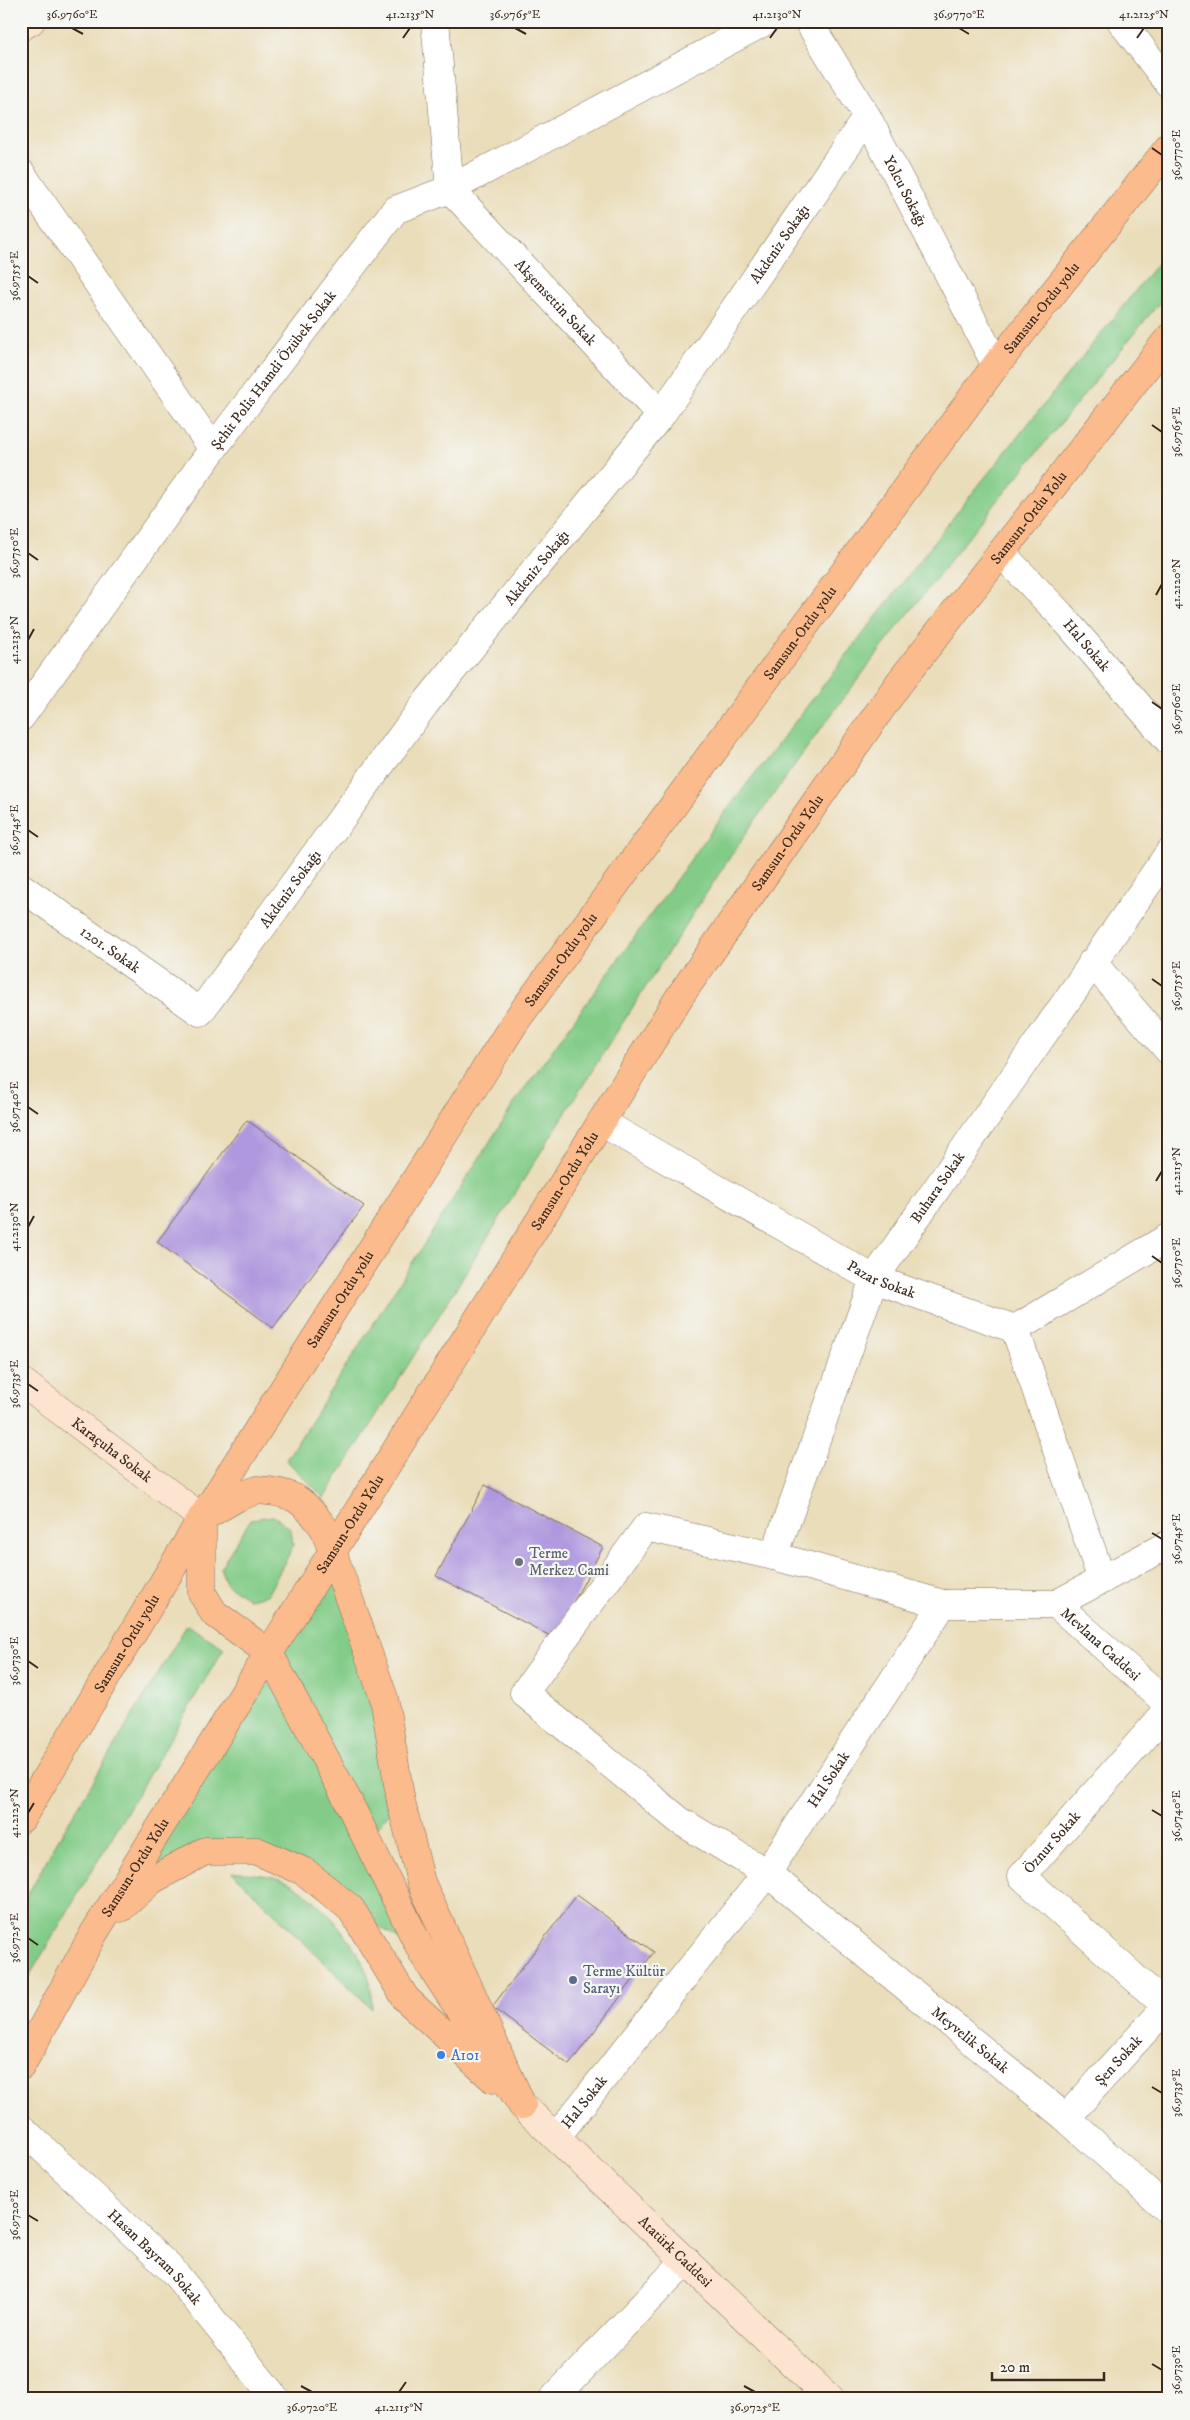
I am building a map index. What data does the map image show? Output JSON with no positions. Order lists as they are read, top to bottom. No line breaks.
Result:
{"streets":{"highway":["Samsun-Ordu yolu","Samsun-Ordu Yolu"],"main road":["Karaçuha Sokak","Atatürk Caddesi"],"street":["Yolcu Sokağı","Akdeniz Sokağı","Akşemsettin Sokak","Şehit Polis Hamdi Özübek Sokak","Hal Sokak","1201. Sokak","Buhara Sokak","Pazar Sokak","Mevlana Caddesi","Öznur Sokak","Meyvelik Sokak","Şen Sokak","Hasan Bayram Sokak"]},"crossings":[["Yolcu Sokağı","Akdeniz Sokağı"],["Yolcu Sokağı","Samsun-Ordu yolu"],["Akdeniz Sokağı","Akşemsettin Sokak"],["Akdeniz Sokağı","1201. Sokak"],["Akşemsettin Sokak","Şehit Polis Hamdi Özübek Sokak"],["Samsun-Ordu yolu","Samsun-Ordu Yolu"],["Samsun-Ordu yolu","Karaçuha Sokak"],["Samsun-Ordu Yolu","Hal Sokak"],["Samsun-Ordu Yolu","Pazar Sokak"],["Samsun-Ordu Yolu","Karaçuha Sokak"],["Hal Sokak","Meyvelik Sokak"],["Hal Sokak","Atatürk Caddesi"],["Buhara Sokak","Pazar Sokak"],["Buhara Sokak","Meyvelik Sokak"],["Öznur Sokak","Şen Sokak"],["Meyvelik Sokak","Şen Sokak"]],"places":["Terme Merkez Cami","Terme Kültür Sarayı","A101"],"scale_bar":"20 m","coordinates":["36.9760°E","41.2135°N","36.9765°E","41.2130°N","36.9770°E","41.2125°N","36.9755°E","36.9750°E","41.2120°N","36.9745°E","36.9740°E","41.2115°N","36.9735°E","36.9730°E","36.9725°E","36.9720°E"]}
